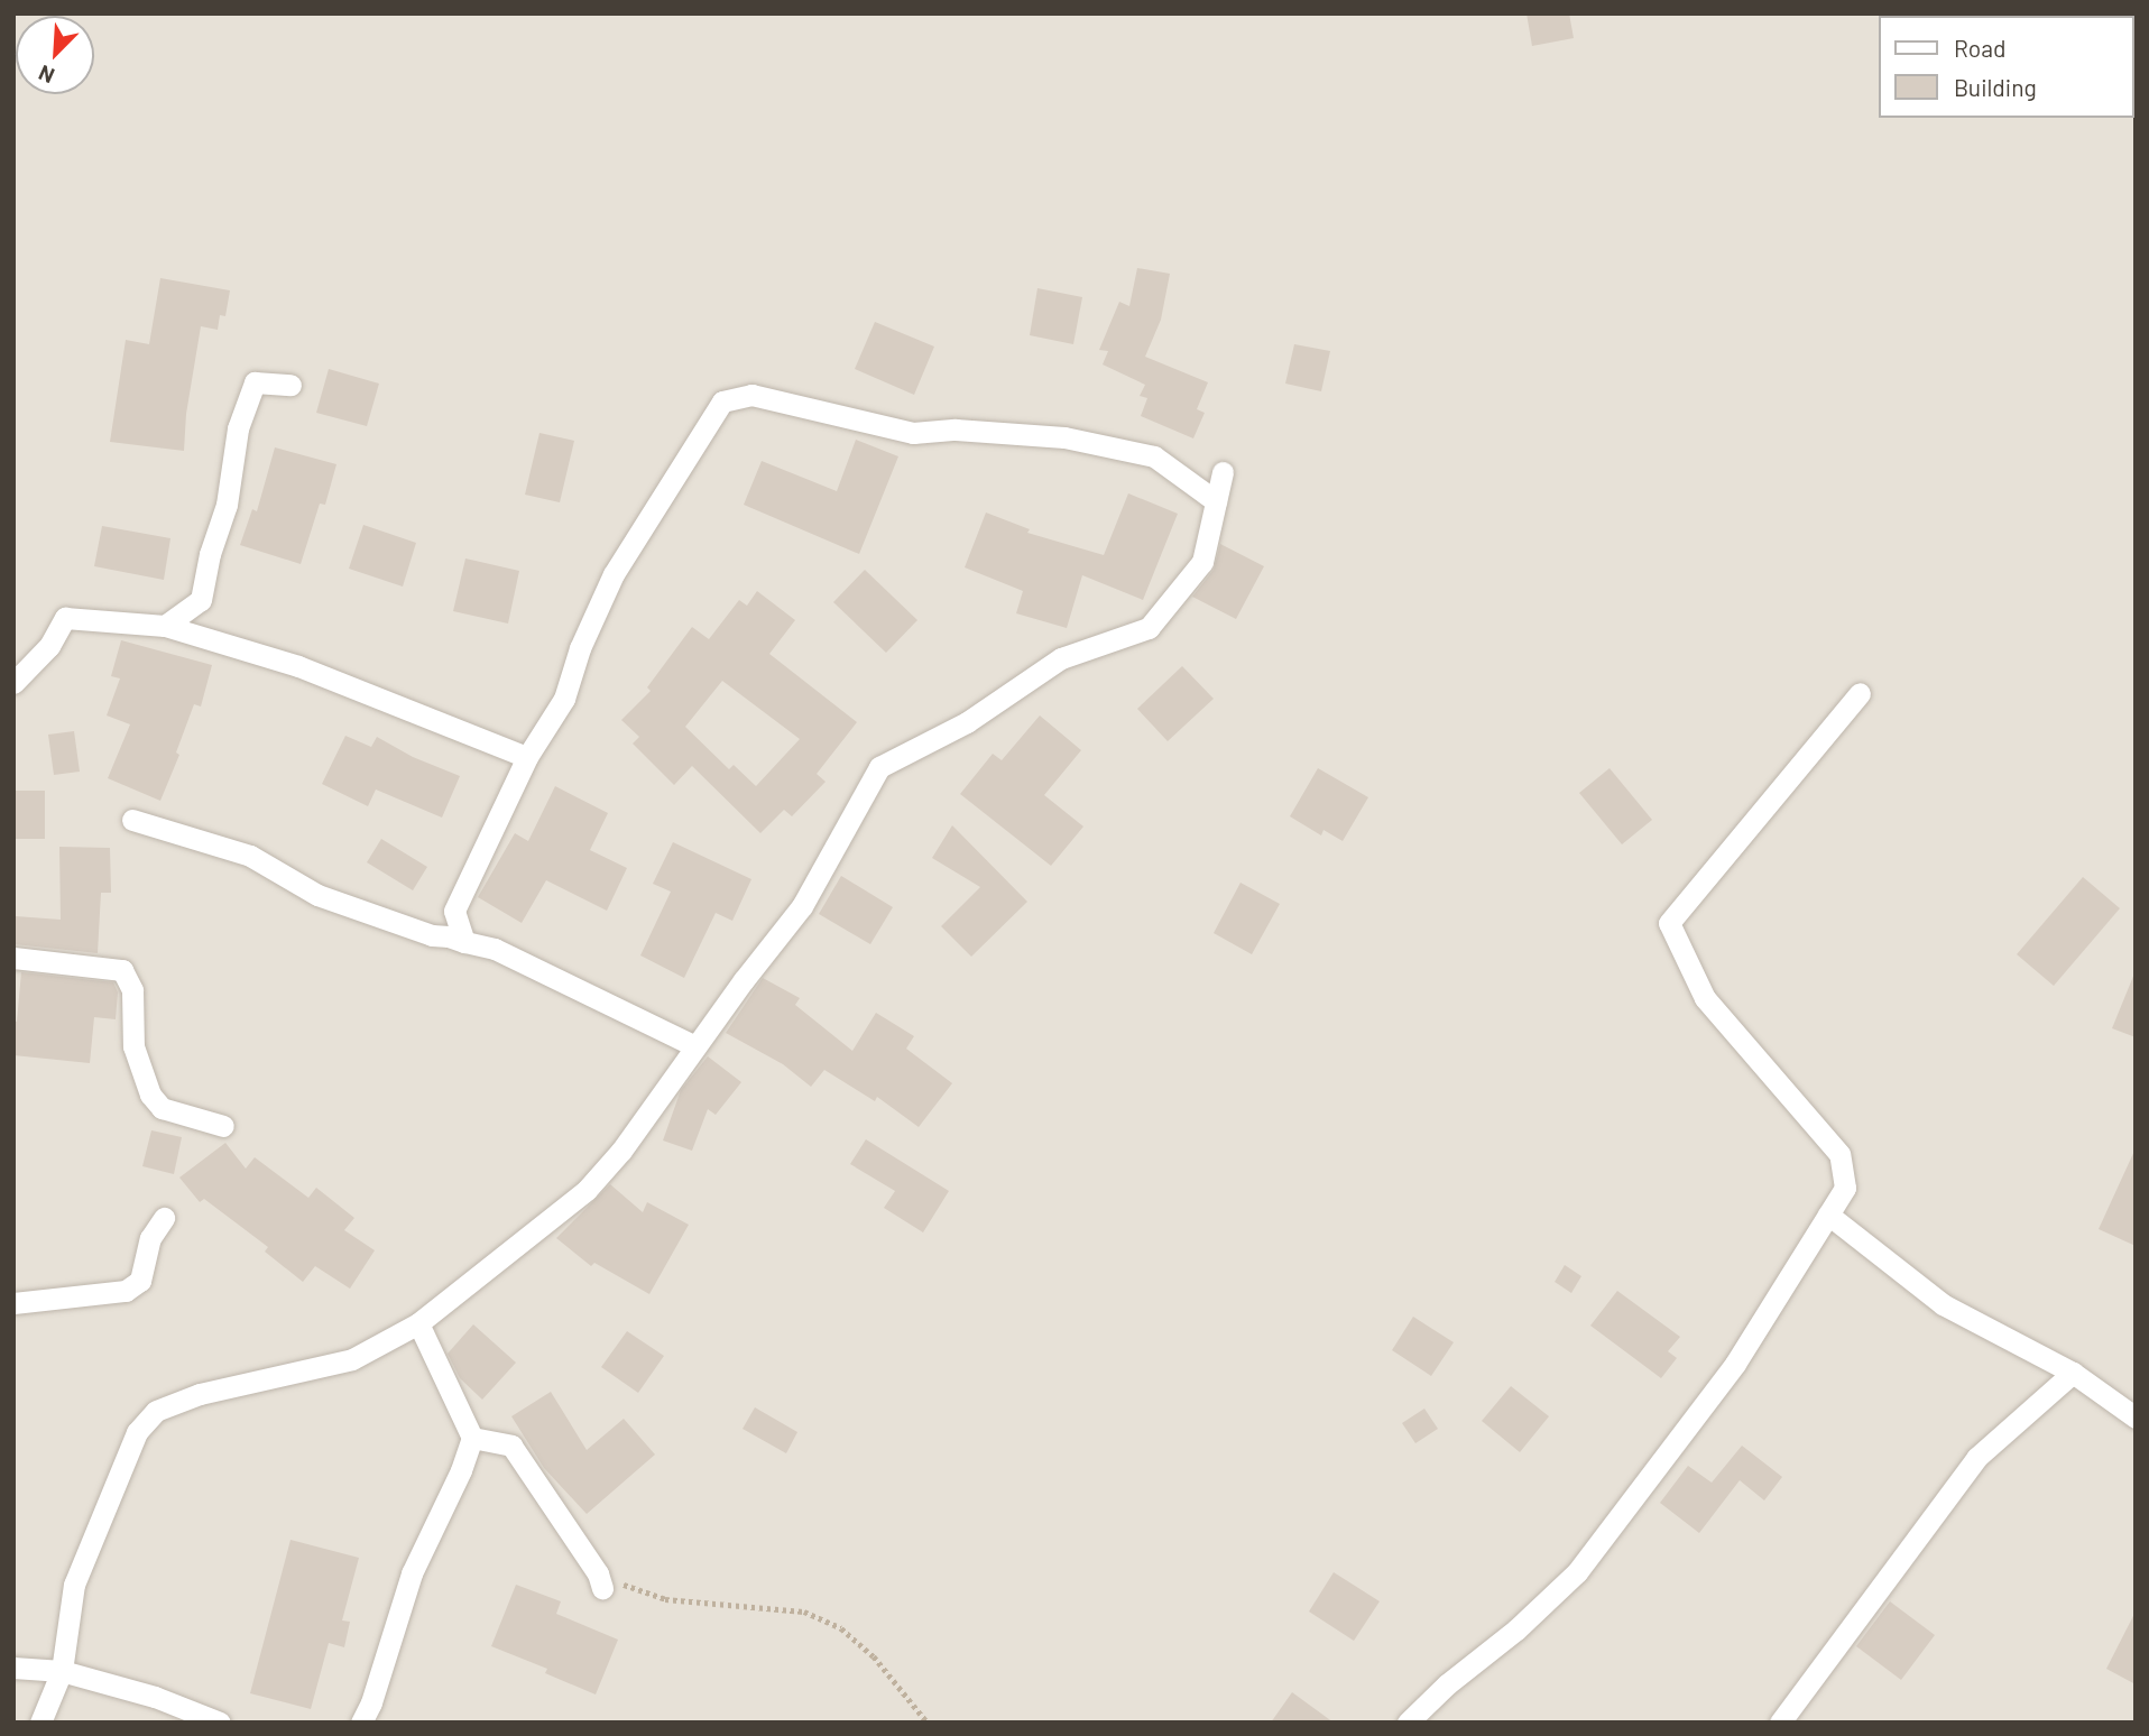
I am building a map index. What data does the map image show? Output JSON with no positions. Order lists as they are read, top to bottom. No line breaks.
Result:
{"legend":["Road","Building"],"north":"bottom left"}
